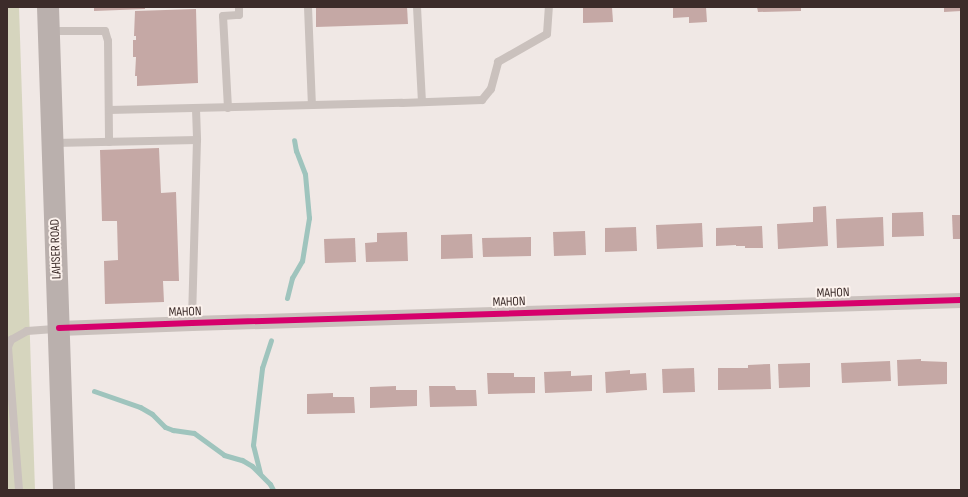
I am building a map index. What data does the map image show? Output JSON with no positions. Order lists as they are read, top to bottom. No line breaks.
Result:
{"streets":{"main road":["LAHSER ROAD"],"street":["MAHON"]},"crossings":[["LAHSER ROAD","MAHON"]]}
